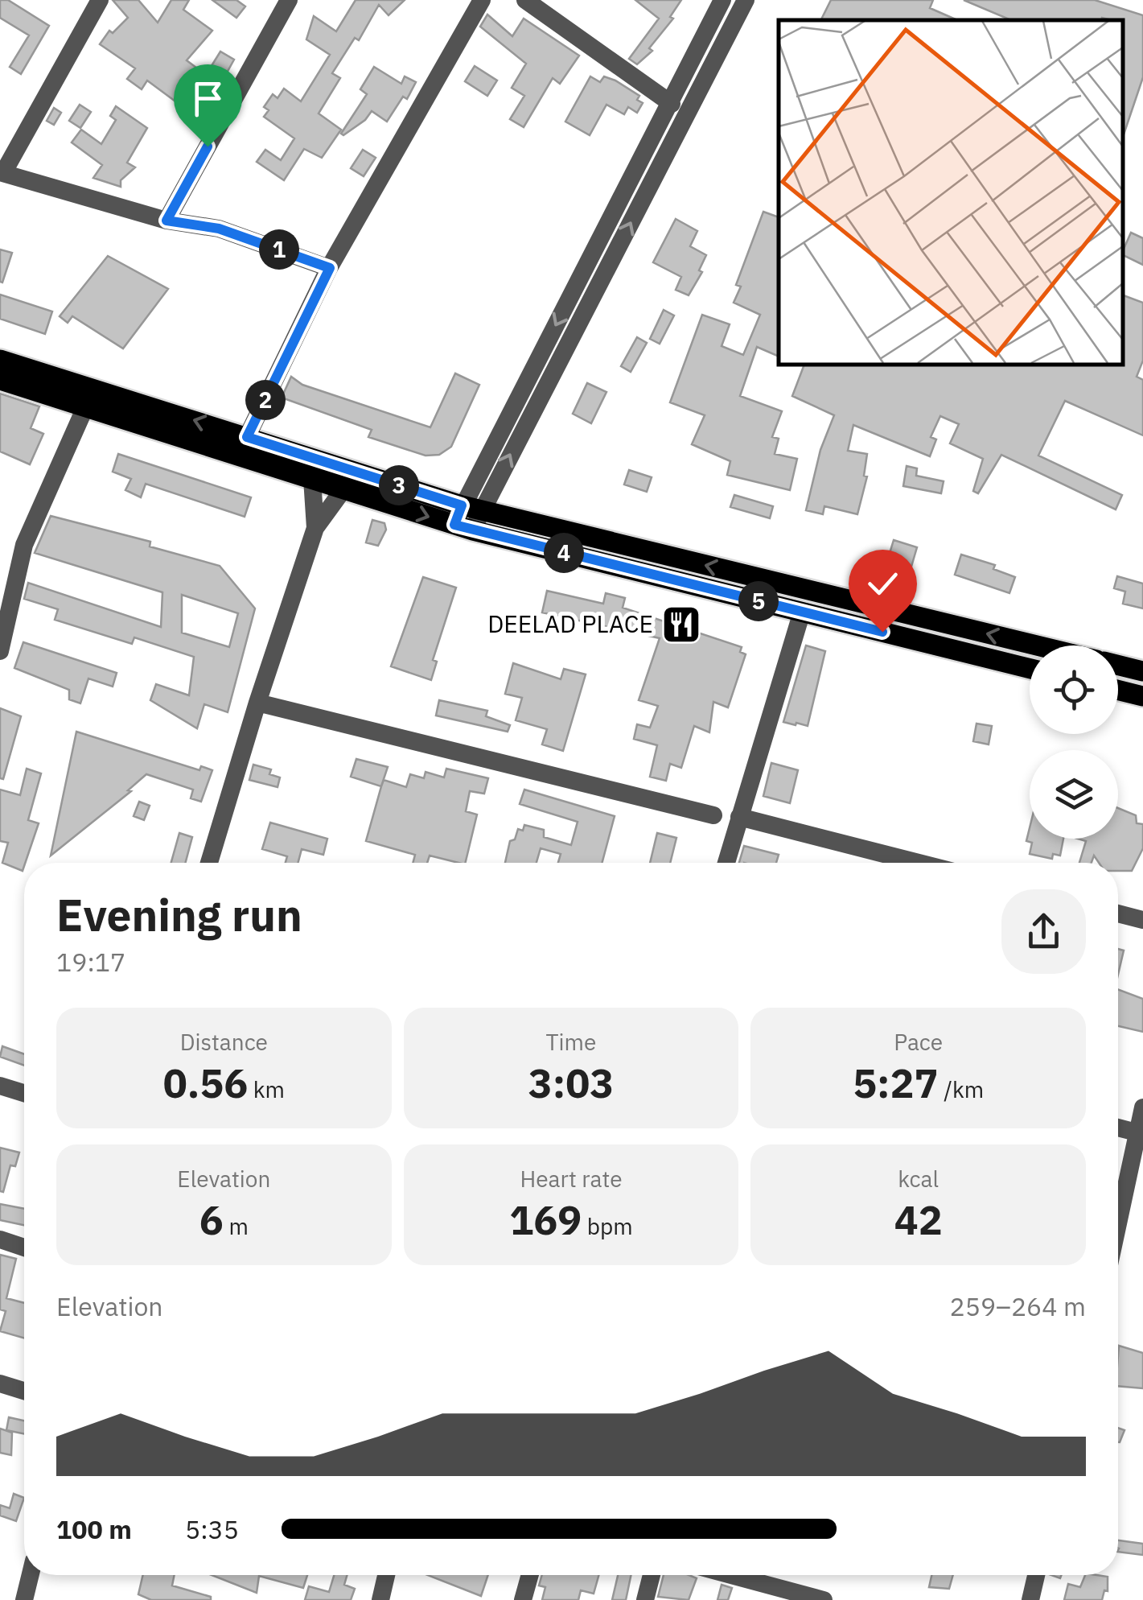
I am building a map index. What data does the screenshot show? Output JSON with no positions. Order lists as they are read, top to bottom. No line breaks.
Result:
{"places":{"restaurant":["DEELAD PLACE"]},"page":{"pins":["1","2","3","4","5"],"heading":["Evening run","19:17"],"stats":[["Distance","0.56 km"],["Time","3:03"],["Pace","5:27 /km"],["Elevation","6 m"],["Heart rate","169 bpm"],["kcal","42"]],"chart":["Elevation","259–264 m"],"list":[{"name":"100 m","note":"5:35"}]}}
